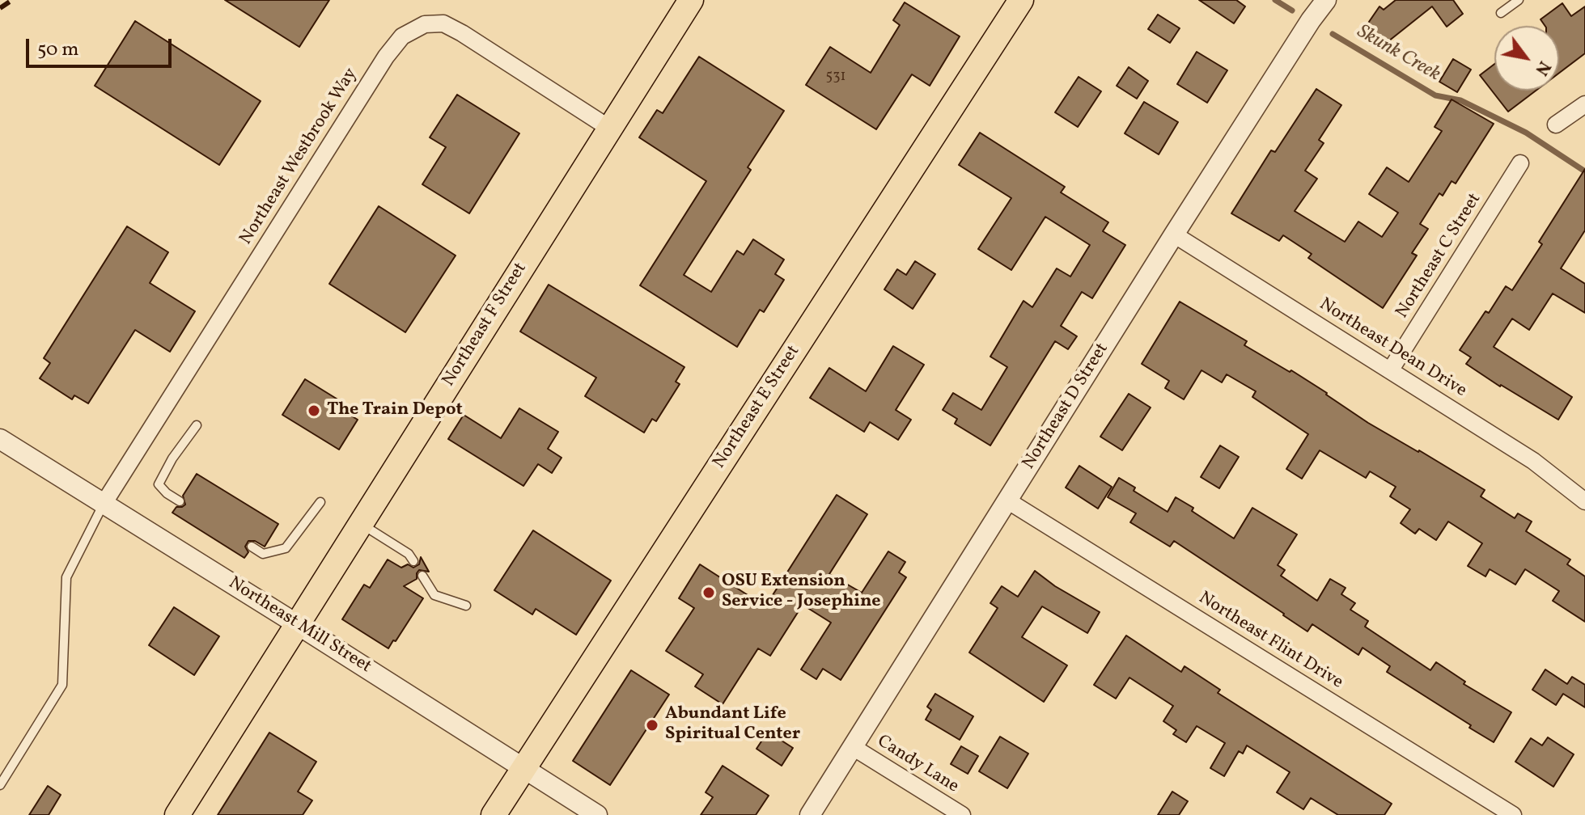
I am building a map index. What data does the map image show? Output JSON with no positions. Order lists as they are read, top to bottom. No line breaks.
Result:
{"streets":{"main road":["Northeast F Street","Northeast E Street"],"street":["Northeast Westbrook Way","Northeast C Street","Northeast Dean Drive","Northeast D Street","Northeast Mill Street","Northeast Flint Drive","Candy Lane"]},"crossings":[["Northeast Westbrook Way","Northeast F Street"],["Northeast Westbrook Way","Northeast Mill Street"],["Northeast C Street","Northeast Dean Drive"],["Northeast F Street","Northeast Mill Street"],["Northeast Dean Drive","Northeast D Street"],["Northeast D Street","Northeast Flint Drive"],["Northeast D Street","Candy Lane"],["Northeast E Street","Northeast Mill Street"]],"water":["Skunk Creek"],"places":["The Train Depot","OSU Extension Service - Josephine","Abundant Life Spiritual Center"],"house_numbers":["531"],"scale_bar":"50 m","north":"bottom right"}
